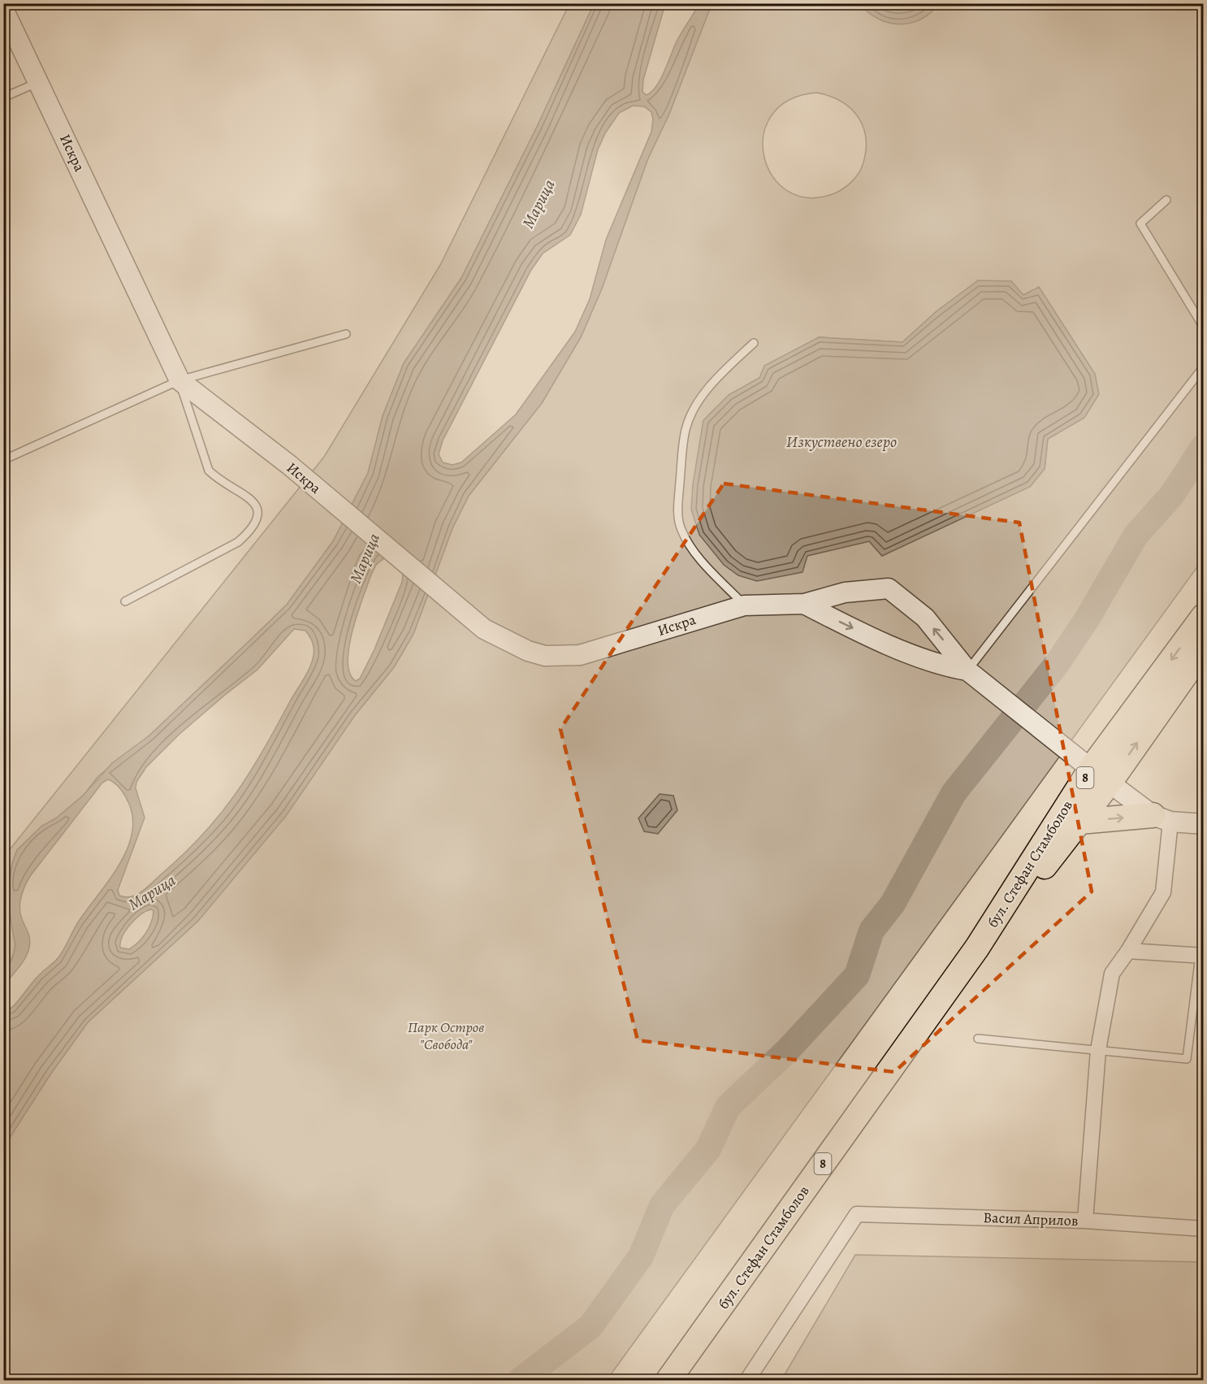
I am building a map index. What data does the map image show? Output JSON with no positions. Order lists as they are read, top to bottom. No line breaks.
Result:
{"streets":{"main road":["8","бул. Стефан Стамболов"],"street":["Искра","Васил Априлов"]},"water":["Марица","Изкуствено езеро"],"parks":["Парк Остров \"Свобода\""]}
